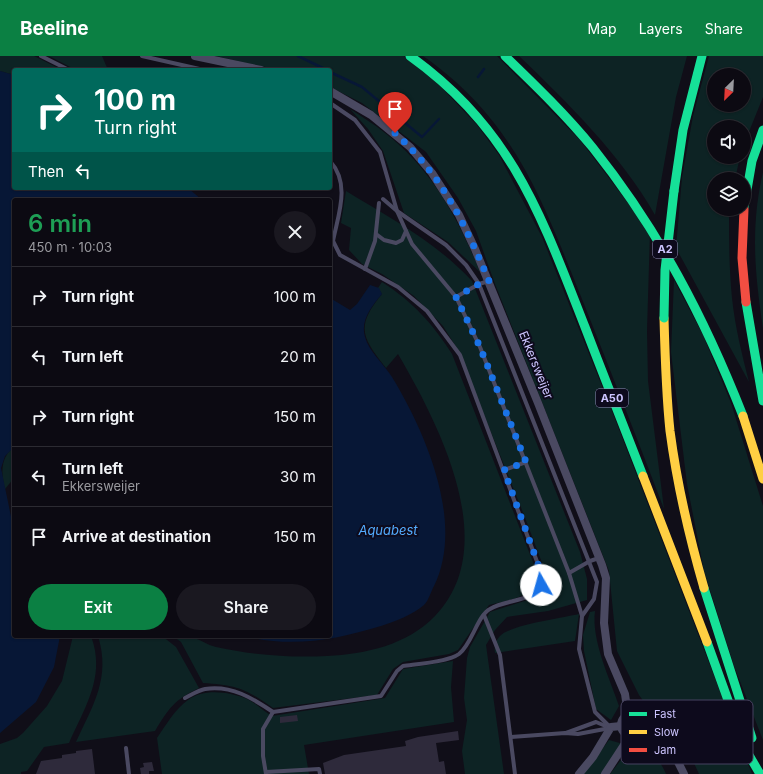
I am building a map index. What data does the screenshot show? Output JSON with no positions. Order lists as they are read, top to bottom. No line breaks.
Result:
{"streets":{"highway":["A2","A50"],"street":["Ekkersweijer"]},"water":["Aquabest"],"legend":["Fast","Slow","Jam"],"north":"bottom left","page":{"header":"Beeline","nav":["Map","Layers","Share"],"turn":["100 m","Turn right"],"then":"Then","heading":["6 min","450 m · 10:03"],"list":[{"name":"Turn right","value":"100 m"},{"name":"Turn left","value":"20 m"},{"name":"Turn right","value":"150 m"},{"name":"Turn left","note":"Ekkersweijer","value":"30 m"},{"name":"Arrive at destination","value":"150 m"}],"buttons":["Exit","Share"]}}
